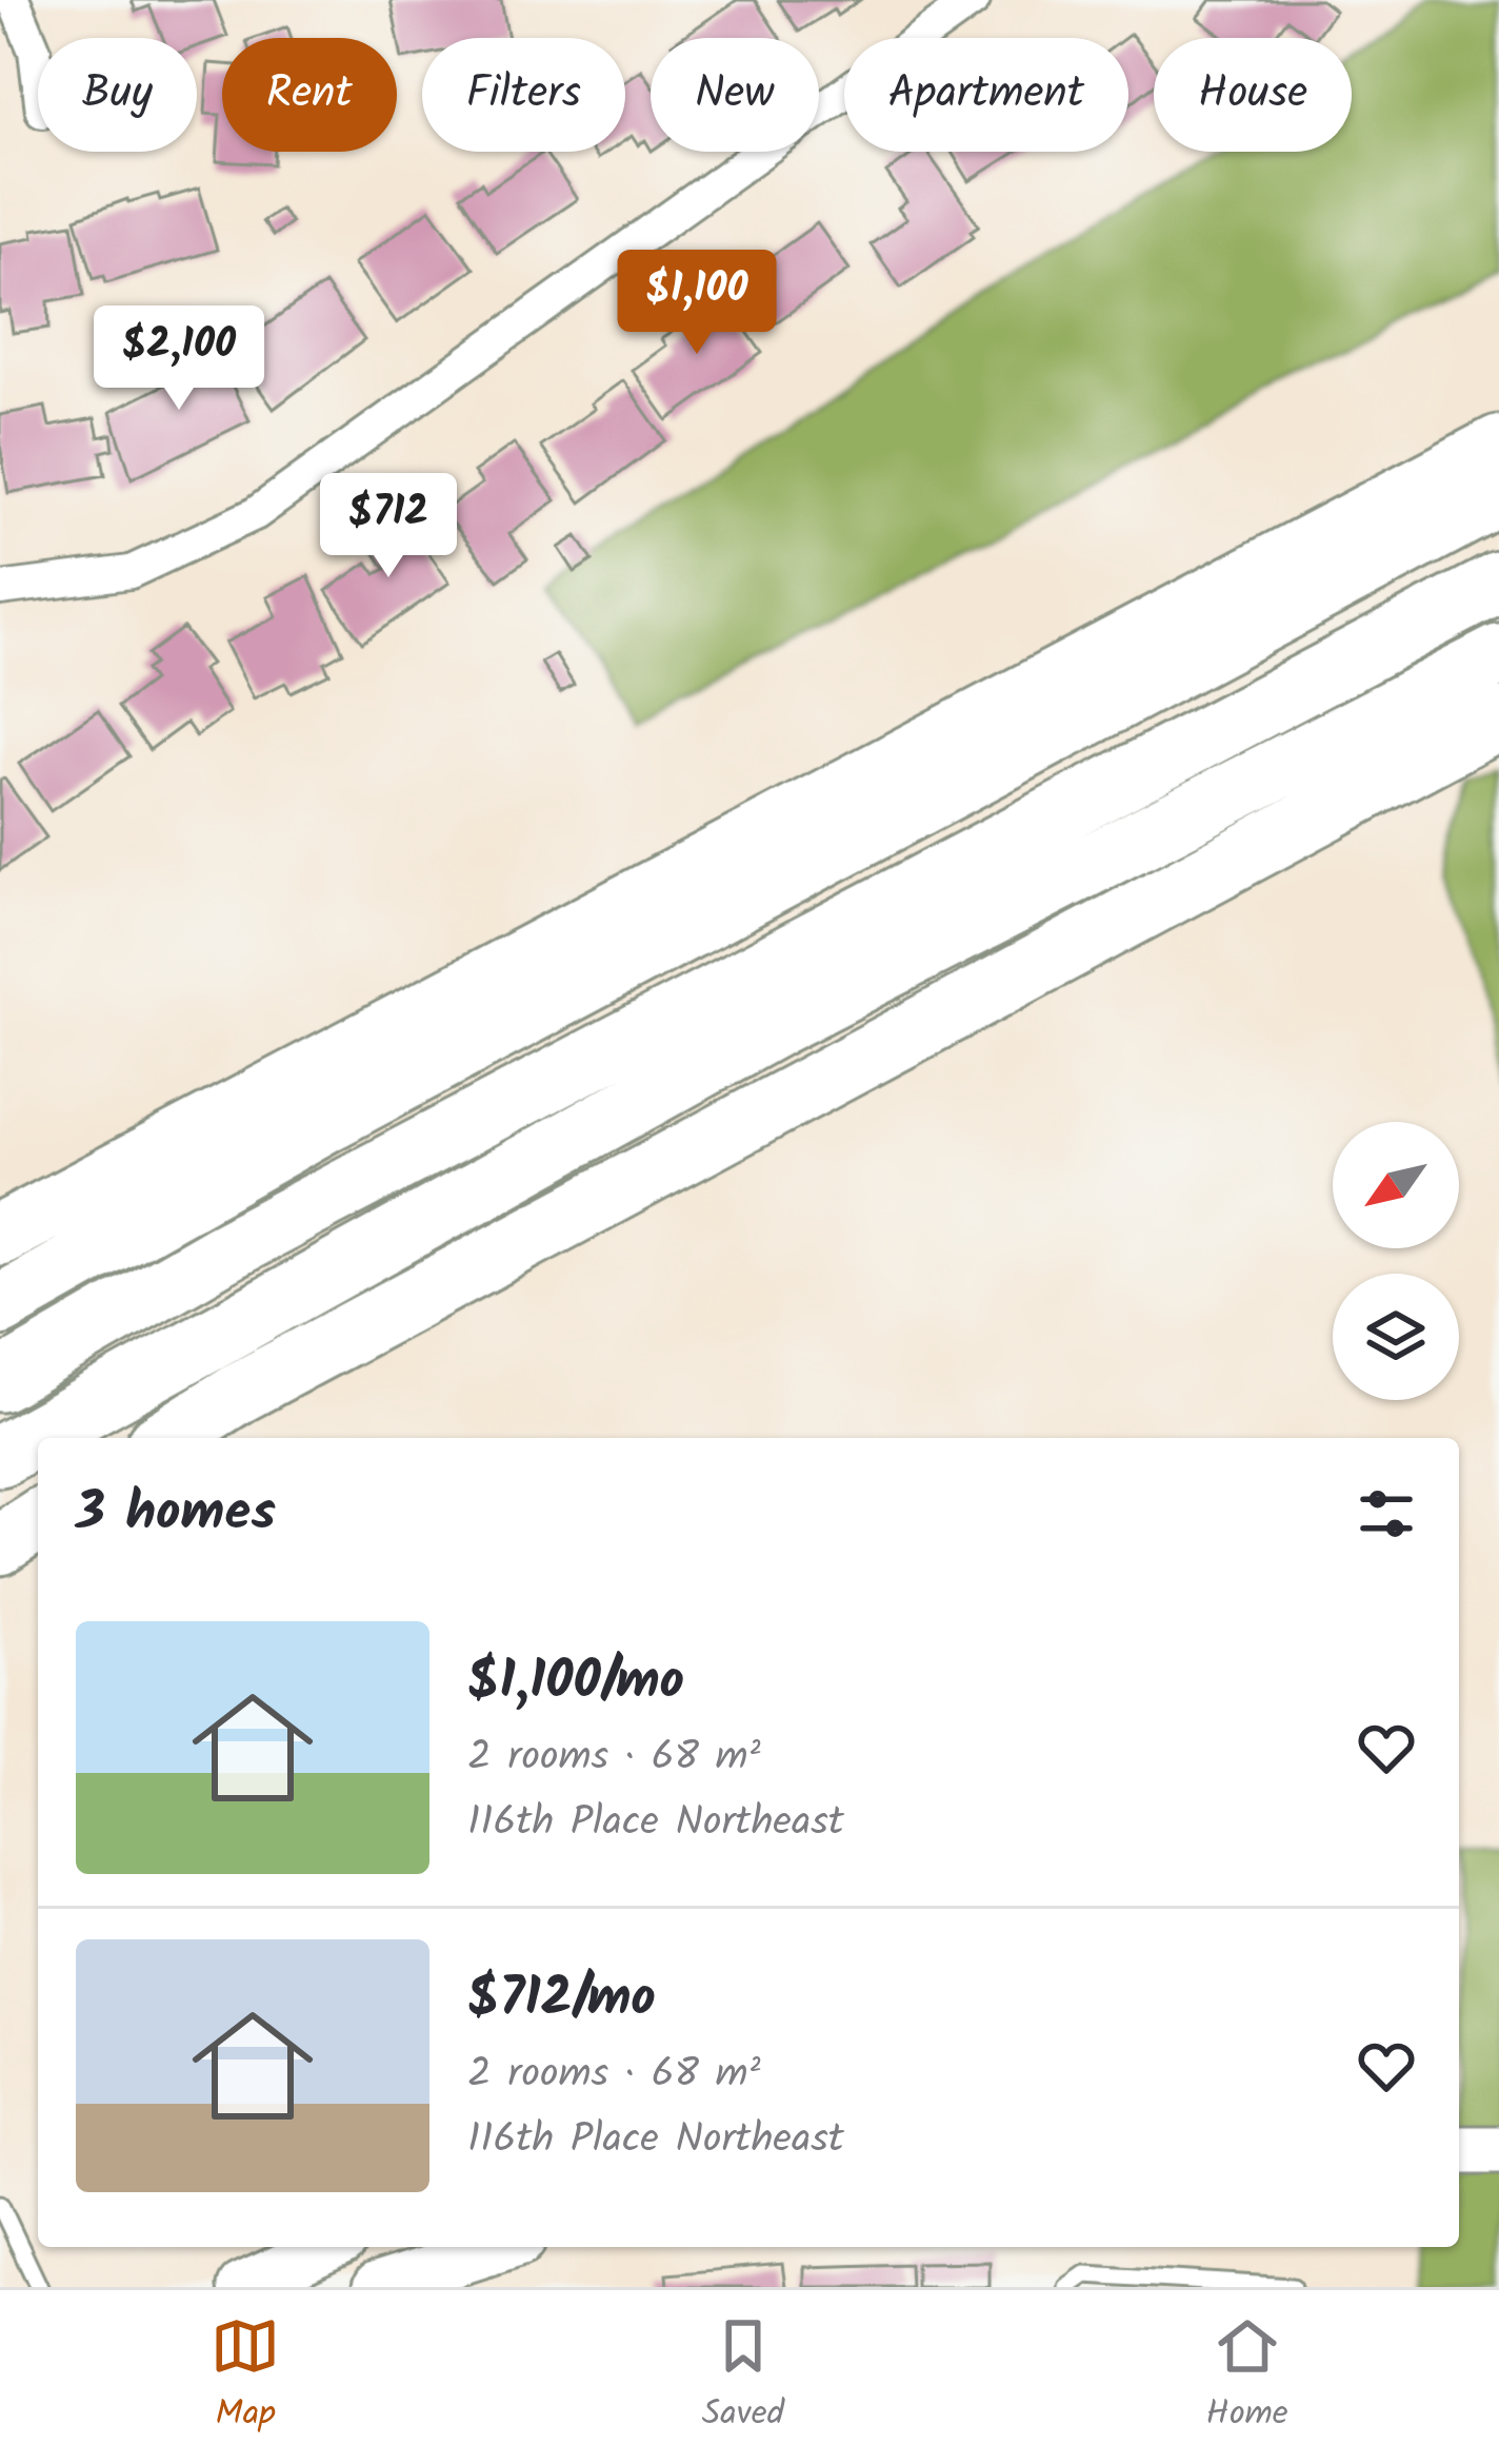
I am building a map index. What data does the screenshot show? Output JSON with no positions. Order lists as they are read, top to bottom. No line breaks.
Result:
{"north":"bottom left","page":{"chip":["Buy","Rent","Filters","New","Apartment","House"],"price":["$1,100","$2,100","$712"],"heading":"3 homes","list":[{"name":"$1,100/mo","note":"2 rooms · 68 m² · 116th Place Northeast"},{"name":"$712/mo","note":"2 rooms · 68 m² · 116th Place Northeast"}],"tabs":["Map","Saved","Home"]}}
